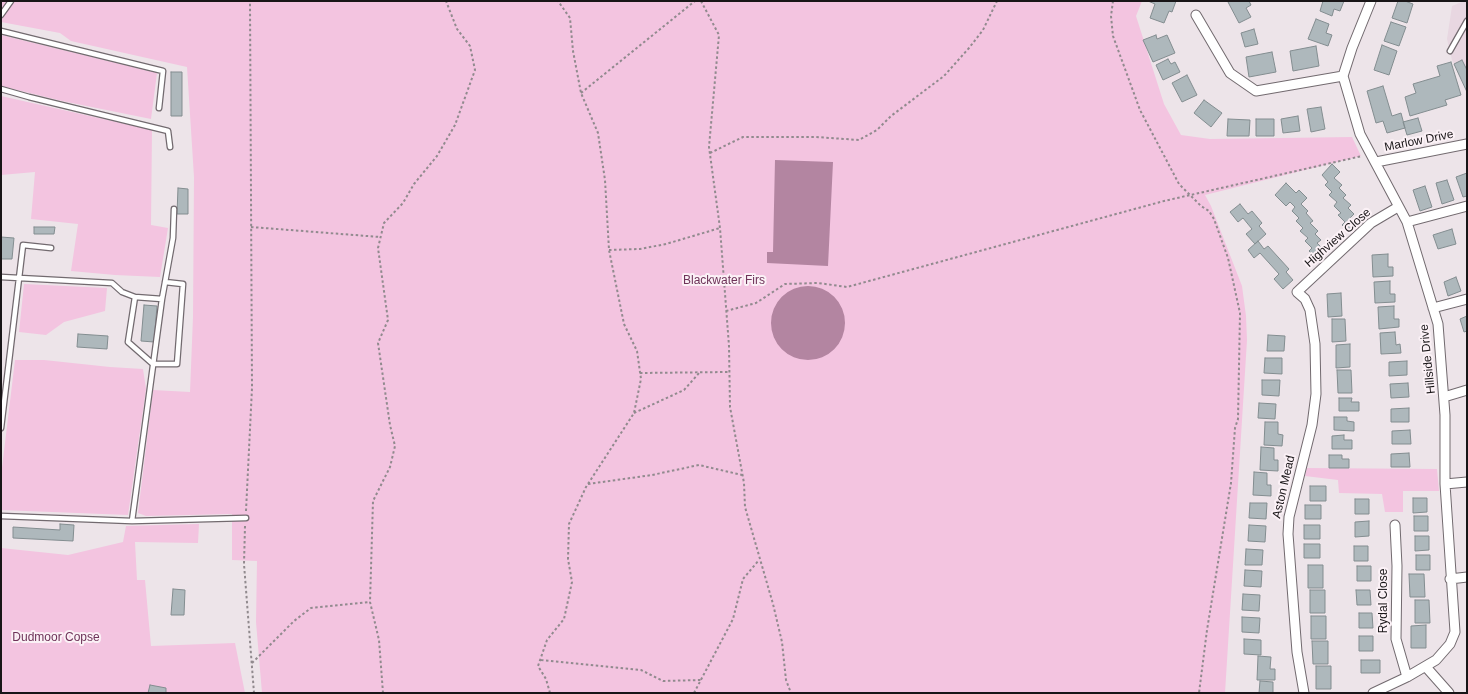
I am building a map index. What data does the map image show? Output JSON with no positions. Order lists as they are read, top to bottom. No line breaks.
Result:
{"streets":{"street":["Marlow Drive","Highview Close","Hillside Drive","Aston Mead","Rydal Close"]},"crossings":[["Marlow Drive","Hillside Drive"],["Highview Close","Hillside Drive"],["Highview Close","Aston Mead"],["Hillside Drive","Rydal Close"]],"parks":["Blackwater Firs","Dudmoor Copse"]}
